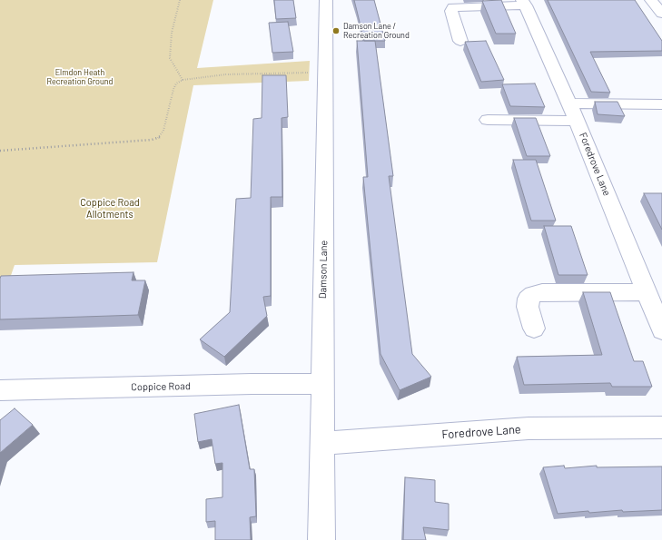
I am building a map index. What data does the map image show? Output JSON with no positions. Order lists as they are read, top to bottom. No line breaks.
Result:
{"streets":{"street":["Foredrove Lane","Damson Lane","Coppice Road"]},"crossings":[["Foredrove Lane","Damson Lane"],["Damson Lane","Coppice Road"]],"parks":["Elmdon Heath Recreation Ground","Coppice Road Allotments"],"places":["Damson Lane / Recreation Ground"]}
